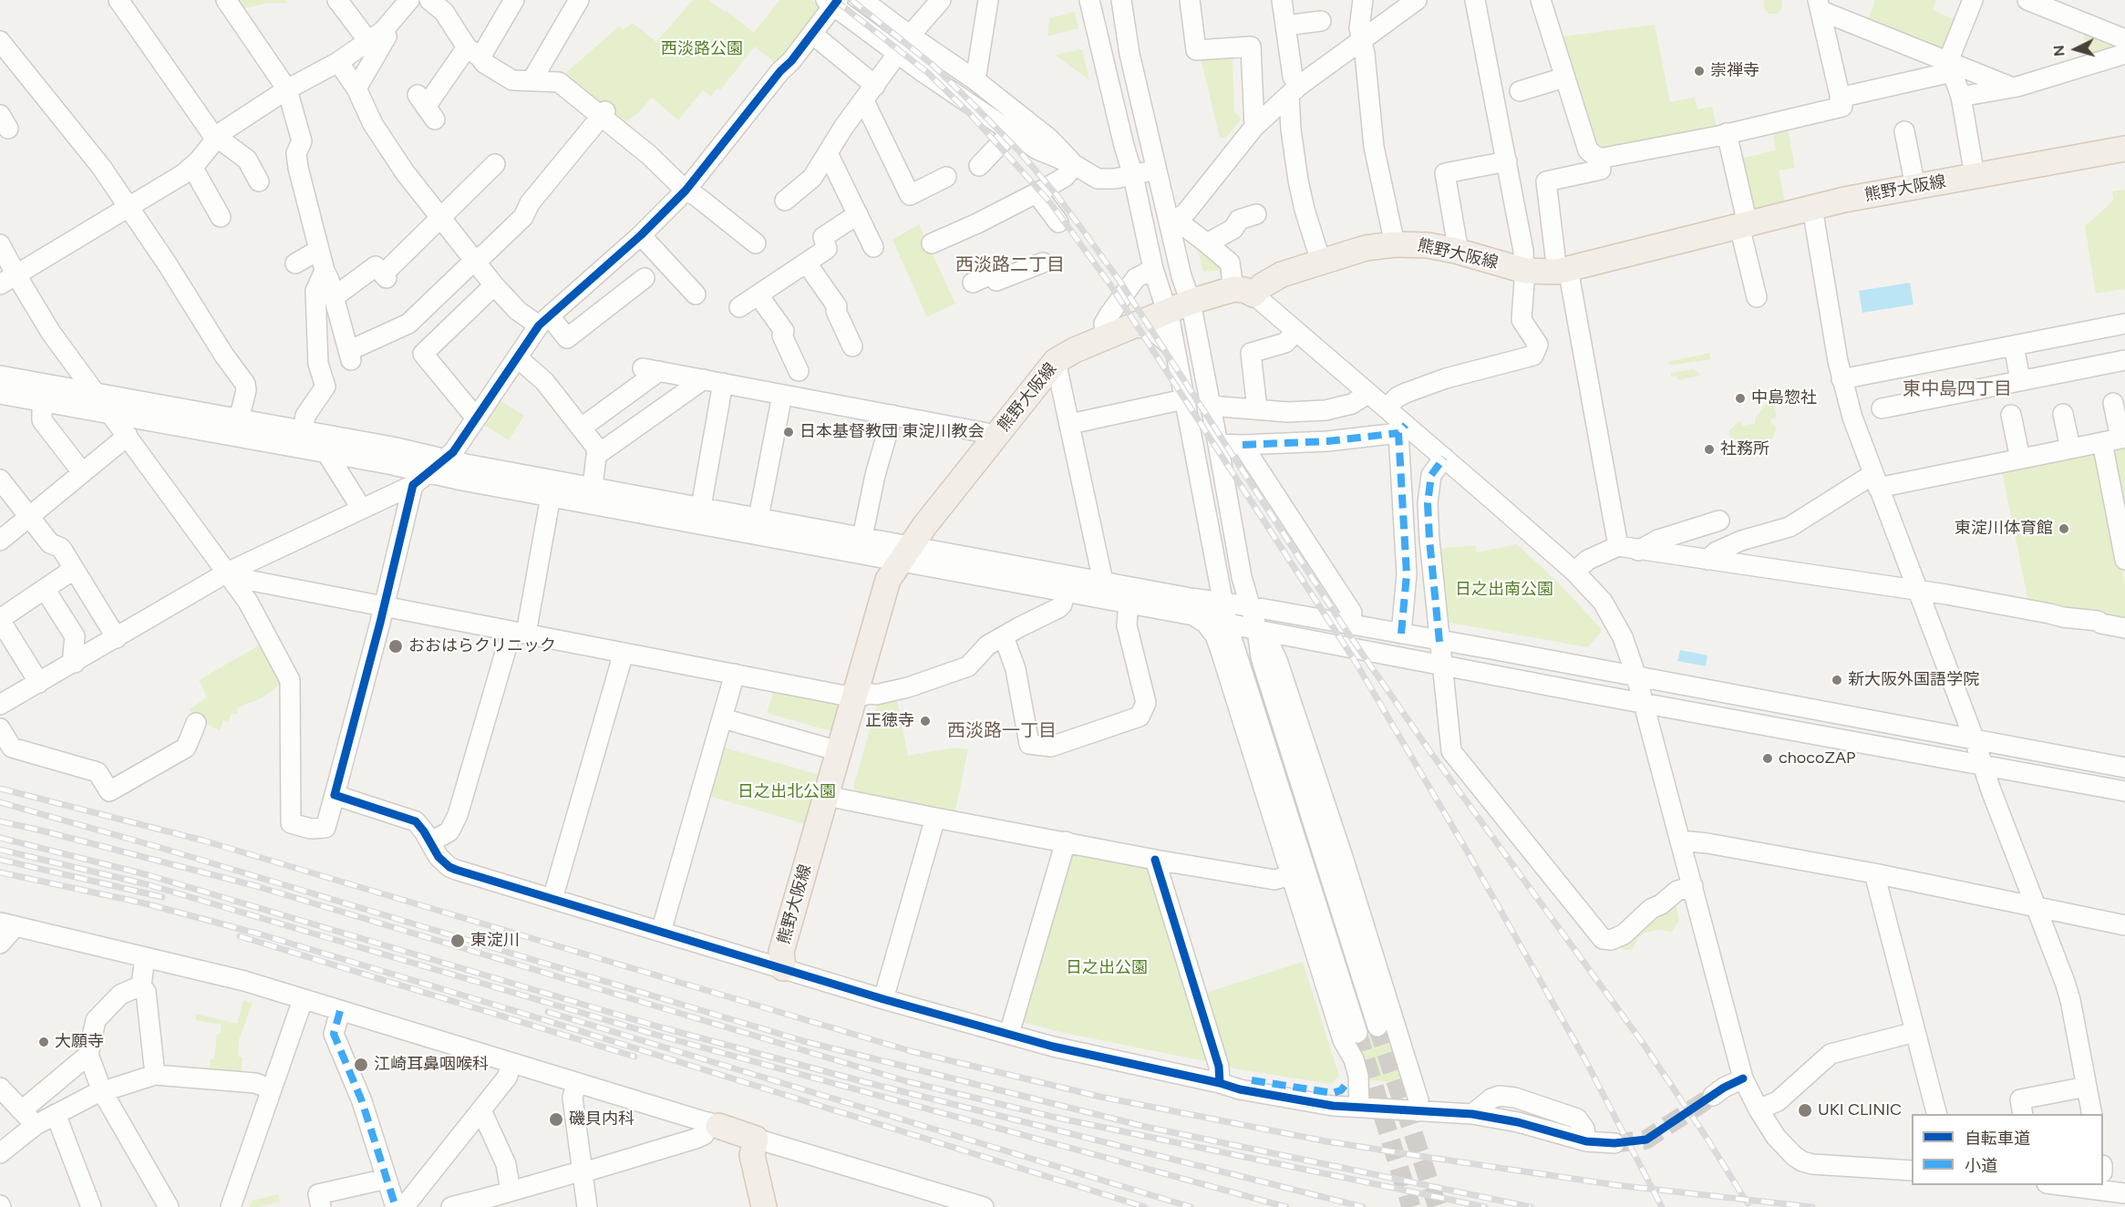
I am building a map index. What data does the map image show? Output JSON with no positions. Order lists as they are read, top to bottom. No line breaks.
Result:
{"streets":{"main road":["熊野大阪線"]},"districts":["西淡路二丁目","東中島四丁目","西淡路一丁目"],"parks":["西淡路公園","日之出南公園","日之出北公園","日之出公園"],"places":["崇禅寺","中島惣社","日本基督教団 東淀川教会","社務所","東淀川体育館","おおはらクリニック","新大阪外国語学院","正徳寺","chocoZAP","東淀川","大願寺","江崎耳鼻咽喉科","UKI CLINIC","磯貝内科"],"legend":["自転車道","小道"],"north":"left"}
